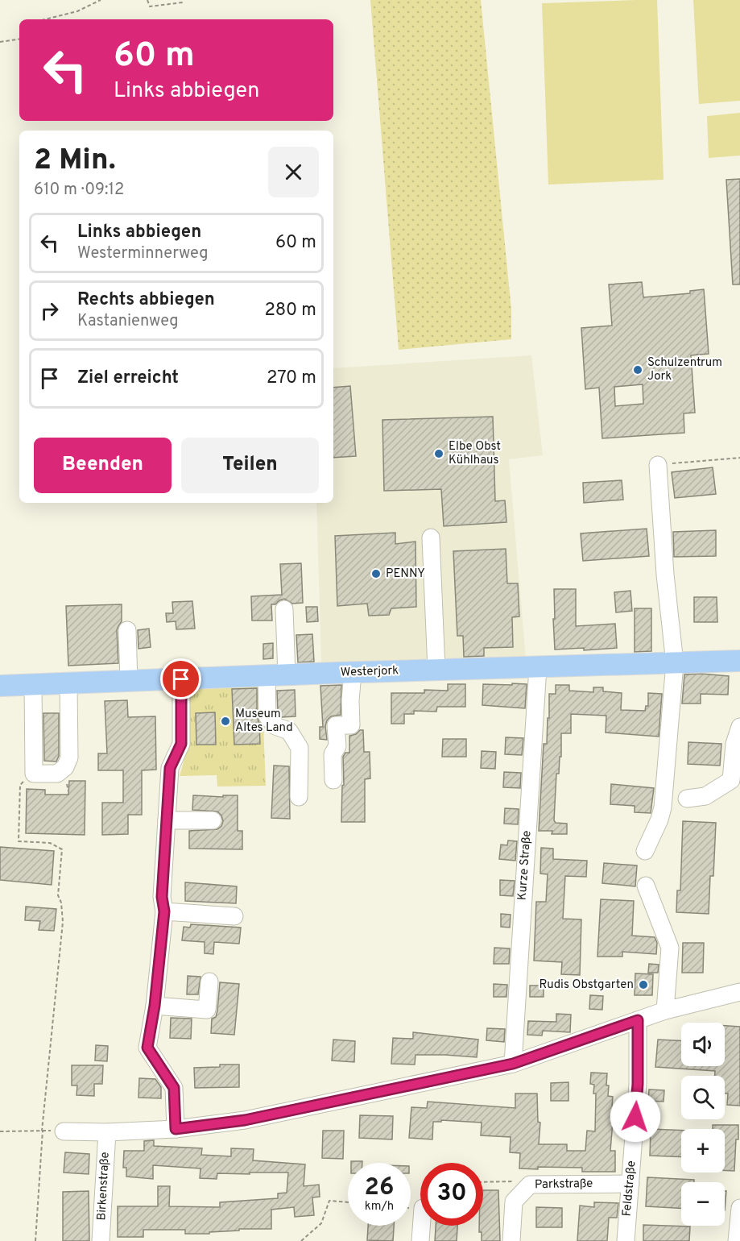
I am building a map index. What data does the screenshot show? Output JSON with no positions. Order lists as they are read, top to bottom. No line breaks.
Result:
{"streets":{"main road":["Westerjork"],"street":["Kurze Straße","Parkstraße","Birkenstraße","Feldstraße"]},"crossings":[["Westerjork","Kurze Straße"],["Parkstraße","Feldstraße"]],"places":["Schulzentrum Jork","Elbe Obst Kühlhaus","PENNY","Museum Altes Land","Rudis Obstgarten"],"page":{"turn":["60 m","Links abbiegen"],"heading":["2 Min.","610 m · 09:12"],"list":[{"name":"Links abbiegen","note":"Westerminnerweg","value":"60 m"},{"name":"Rechts abbiegen","note":"Kastanienweg","value":"280 m"},{"name":"Ziel erreicht","value":"270 m"}],"buttons":["Beenden","Teilen"],"map_buttons":["+","−"],"speed":"26 km/h","limit":"30"}}
